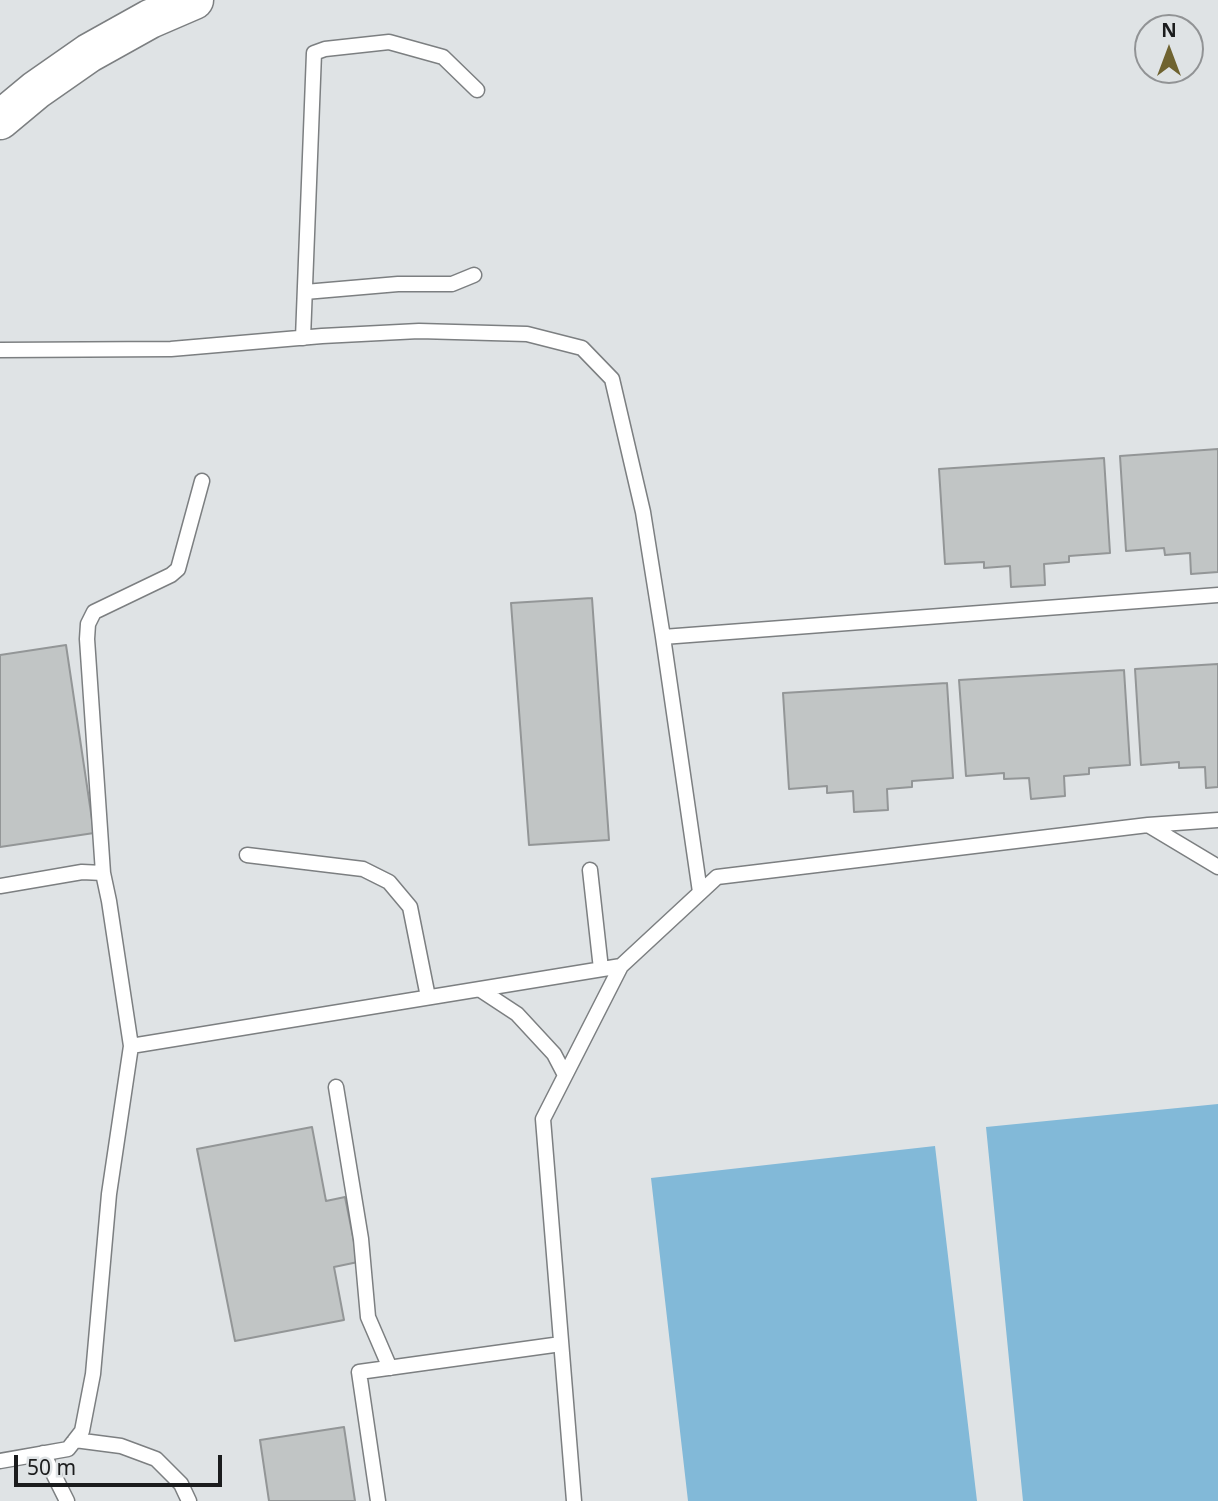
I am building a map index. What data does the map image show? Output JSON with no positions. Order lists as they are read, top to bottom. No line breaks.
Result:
{"scale_bar":"50 m","north":"top"}
